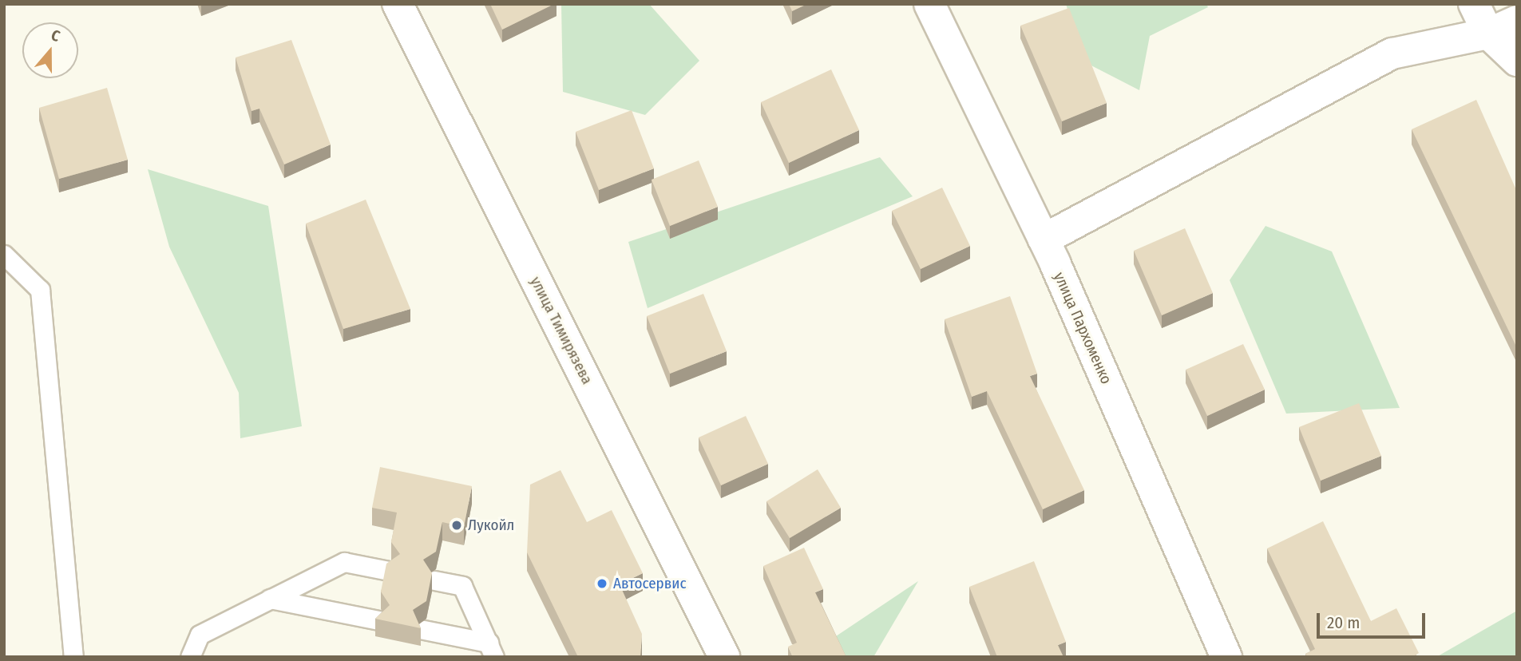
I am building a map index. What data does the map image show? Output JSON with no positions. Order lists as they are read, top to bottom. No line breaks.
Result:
{"streets":{"street":["улица Пархоменко","улица Тимирязева"]},"places":["Лукойл","Автосервис"],"scale_bar":"20 m","north":"top"}
